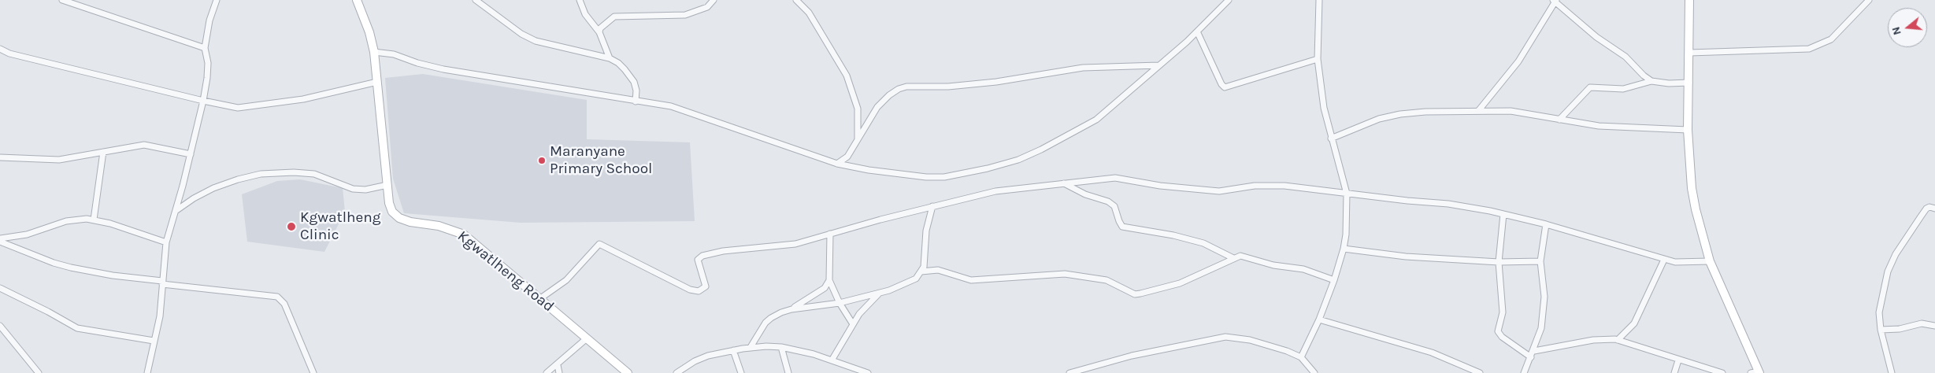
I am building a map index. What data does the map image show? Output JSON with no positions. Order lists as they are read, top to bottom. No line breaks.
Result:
{"streets":{"street":["Kgwatlheng Road"]},"places":["Maranyane Primary School","Kgwatlheng Clinic"],"north":"left"}
